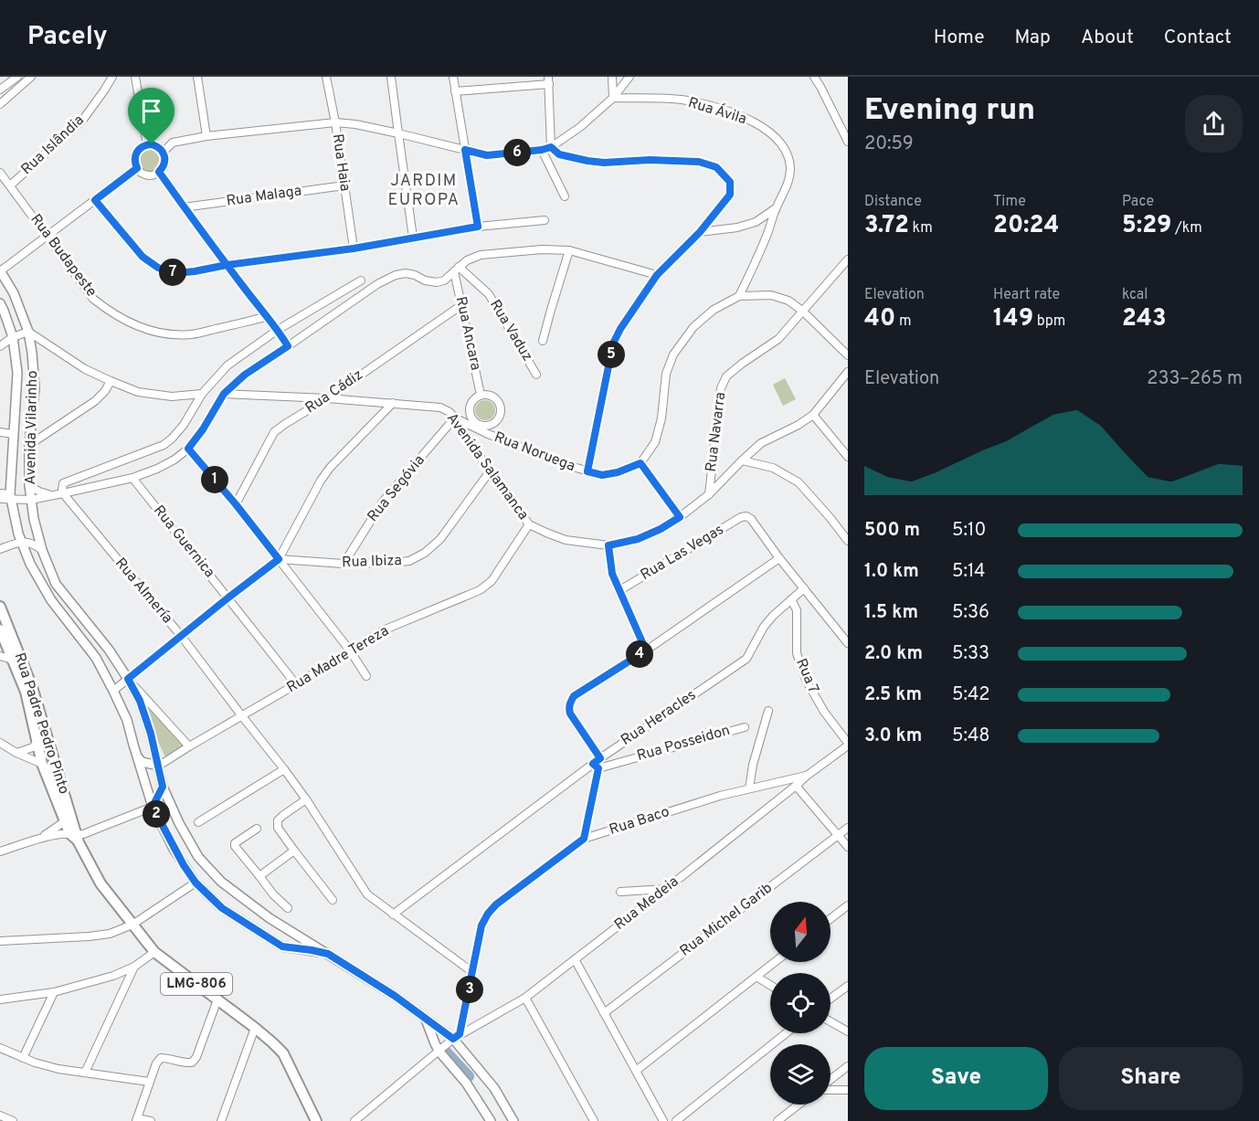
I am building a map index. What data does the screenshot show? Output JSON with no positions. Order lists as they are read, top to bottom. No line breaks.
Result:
{"streets":{"highway":["Rua Padre Pedro Pinto","LMG-806"],"main road":["Avenida Vilarinho"],"street":["Rua Ávila","Rua Islândia","Rua Haia","Rua Malaga","Rua Budapeste","Rua Vaduz","Rua Ancara","Rua Cádiz","Rua Navarra","Rua Noruega","Avenida Salamanca","Rua Segóvia","Rua Guernica","Rua Las Vegas","Rua Ibiza","Rua Almería","Rua Madre Tereza","Rua 7","Rua Heracles","Rua Posseidon","Rua Baco","Rua Medeia","Rua Michel Garib"]},"crossings":[["Rua Islândia","Rua Budapeste"],["Rua Haia","Rua Malaga"],["Rua Vaduz","Rua Ancara"],["Rua Ancara","Rua Cádiz"],["Rua Cádiz","Avenida Salamanca"],["Avenida Vilarinho","Rua Madre Tereza"],["Avenida Vilarinho","Rua Baco"],["Avenida Vilarinho","Rua Medeia"],["Rua Navarra","Avenida Salamanca"],["Rua Noruega","Avenida Salamanca"],["Rua Noruega","Rua Segóvia"],["Avenida Salamanca","Rua Segóvia"],["Avenida Salamanca","Rua Ibiza"],["Avenida Salamanca","Rua Madre Tereza"],["Rua Segóvia","Rua Ibiza"],["Rua Guernica","Rua Madre Tereza"],["Rua Almería","Rua Madre Tereza"],["Rua Almería","Rua Heracles"],["Rua Almería","Rua Baco"],["Rua 7","Rua Heracles"],["Rua 7","Rua Medeia"],["Rua Heracles","Rua Posseidon"],["Rua Baco","Rua Medeia"]],"districts":["JARDIM EUROPA"],"north":"top","page":{"header":"Pacely","nav":["Home","Map","About","Contact"],"heading":["Evening run","20:59"],"pins":["6","7","5","1","4","2","3"],"stats":[["Distance","3.72 km"],["Time","20:24"],["Pace","5:29 /km"],["Elevation","40 m"],["Heart rate","149 bpm"],["kcal","243"]],"chart":["Elevation","233–265 m"],"list":[{"name":"500 m","note":"5:10"},{"name":"1.0 km","note":"5:14"},{"name":"1.5 km","note":"5:36"},{"name":"2.0 km","note":"5:33"},{"name":"2.5 km","note":"5:42"},{"name":"3.0 km","note":"5:48"}],"buttons":["Save","Share"]}}
